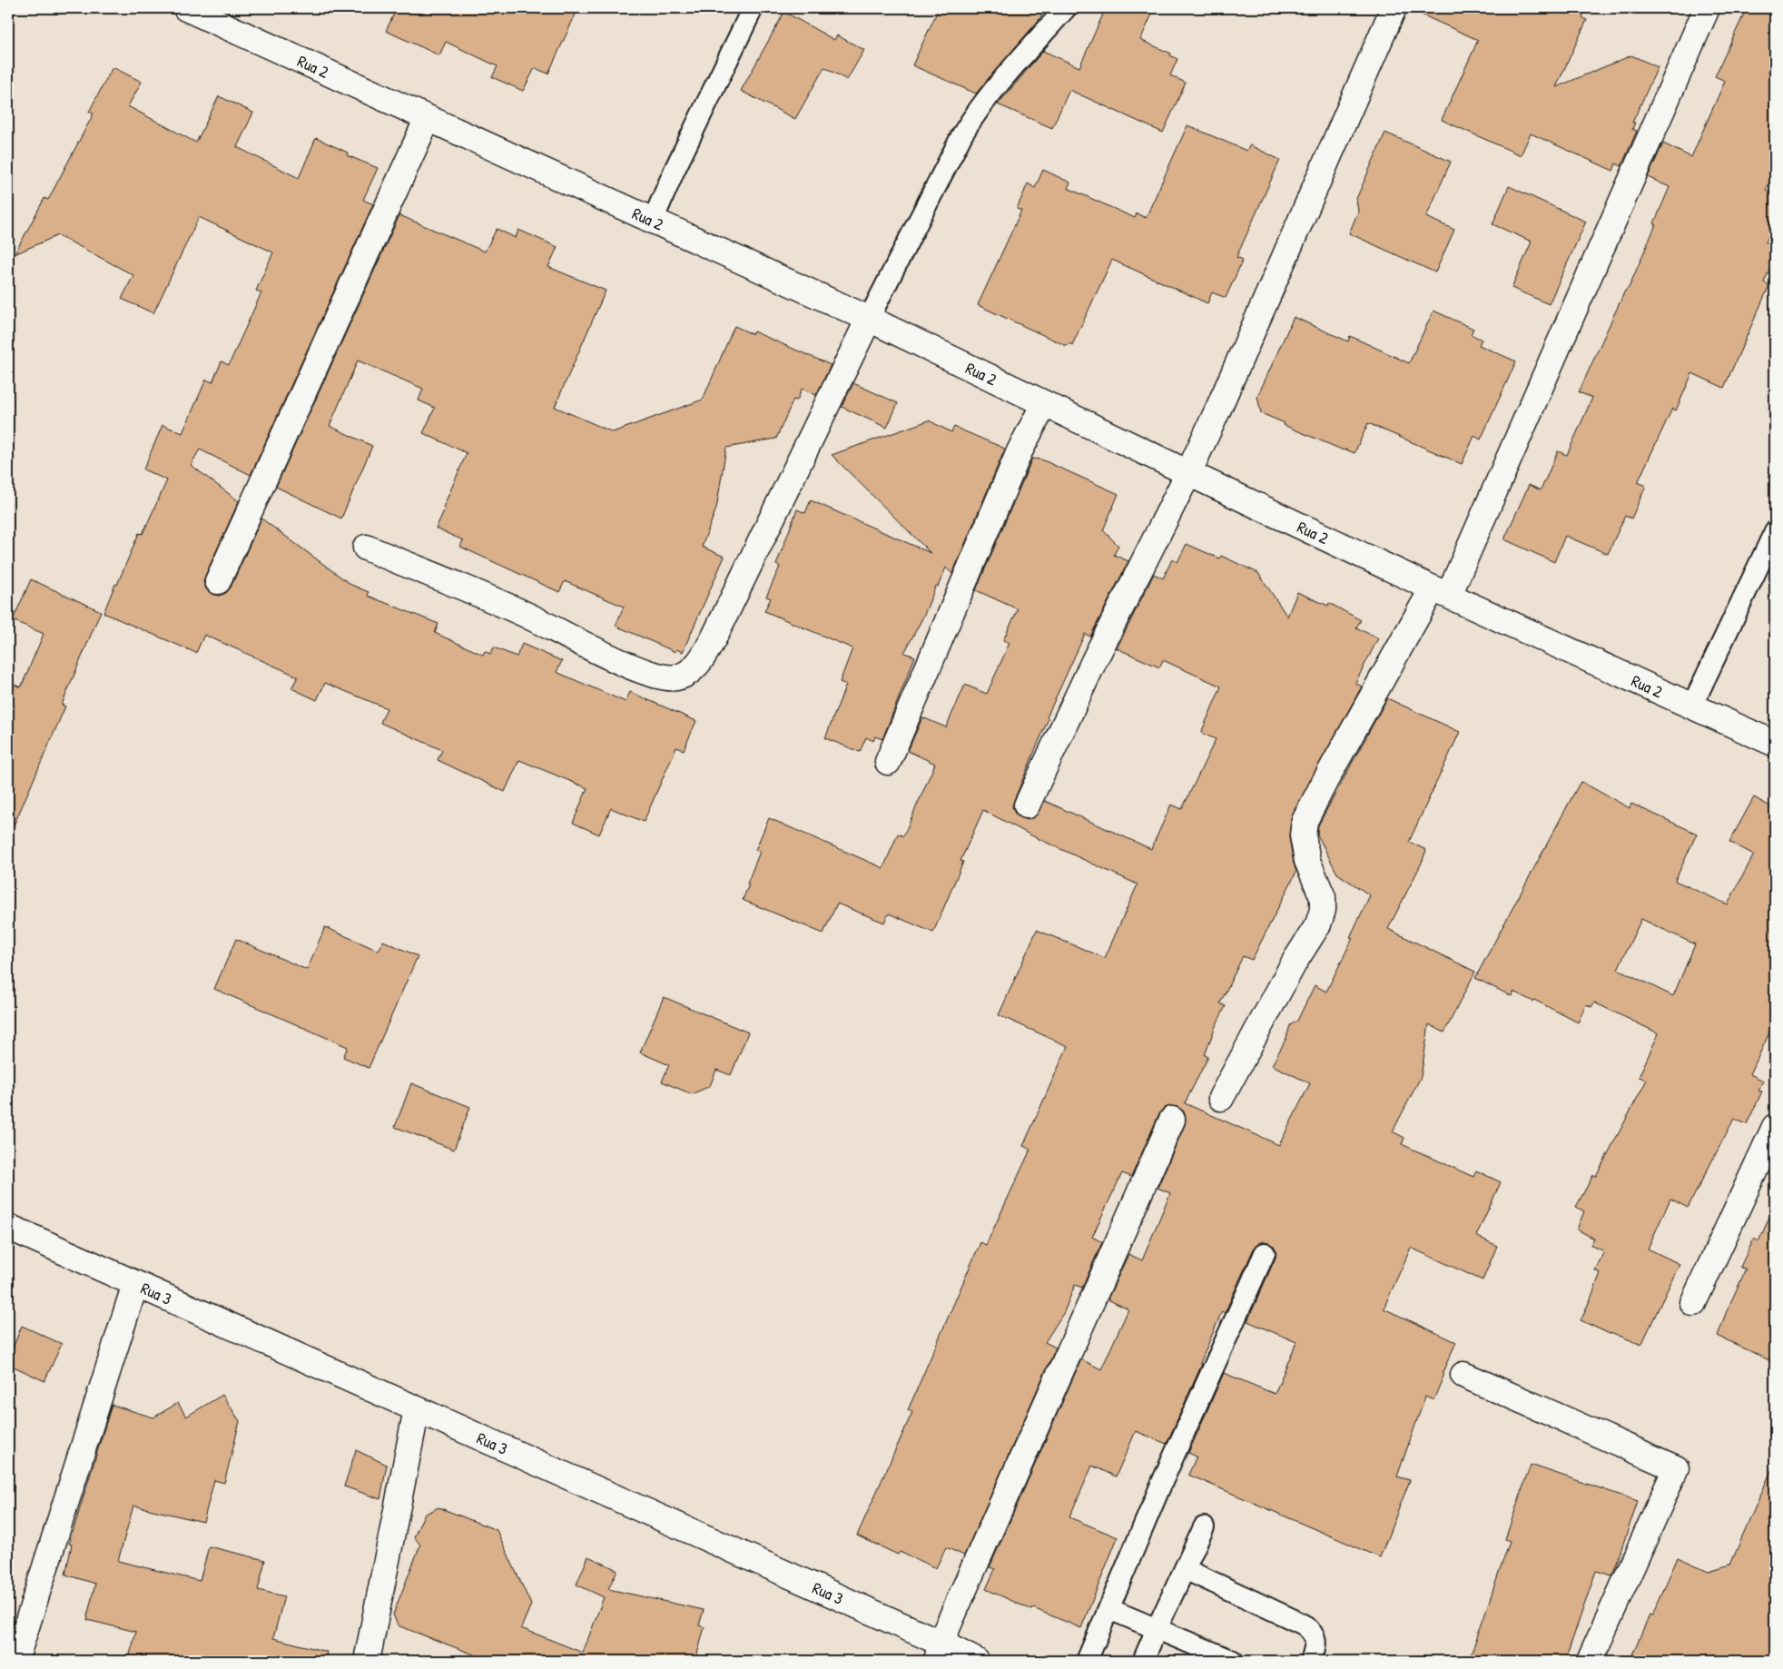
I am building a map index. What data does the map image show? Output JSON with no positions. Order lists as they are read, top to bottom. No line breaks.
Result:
{"streets":{"street":["Rua 2","Rua 3"]}}
